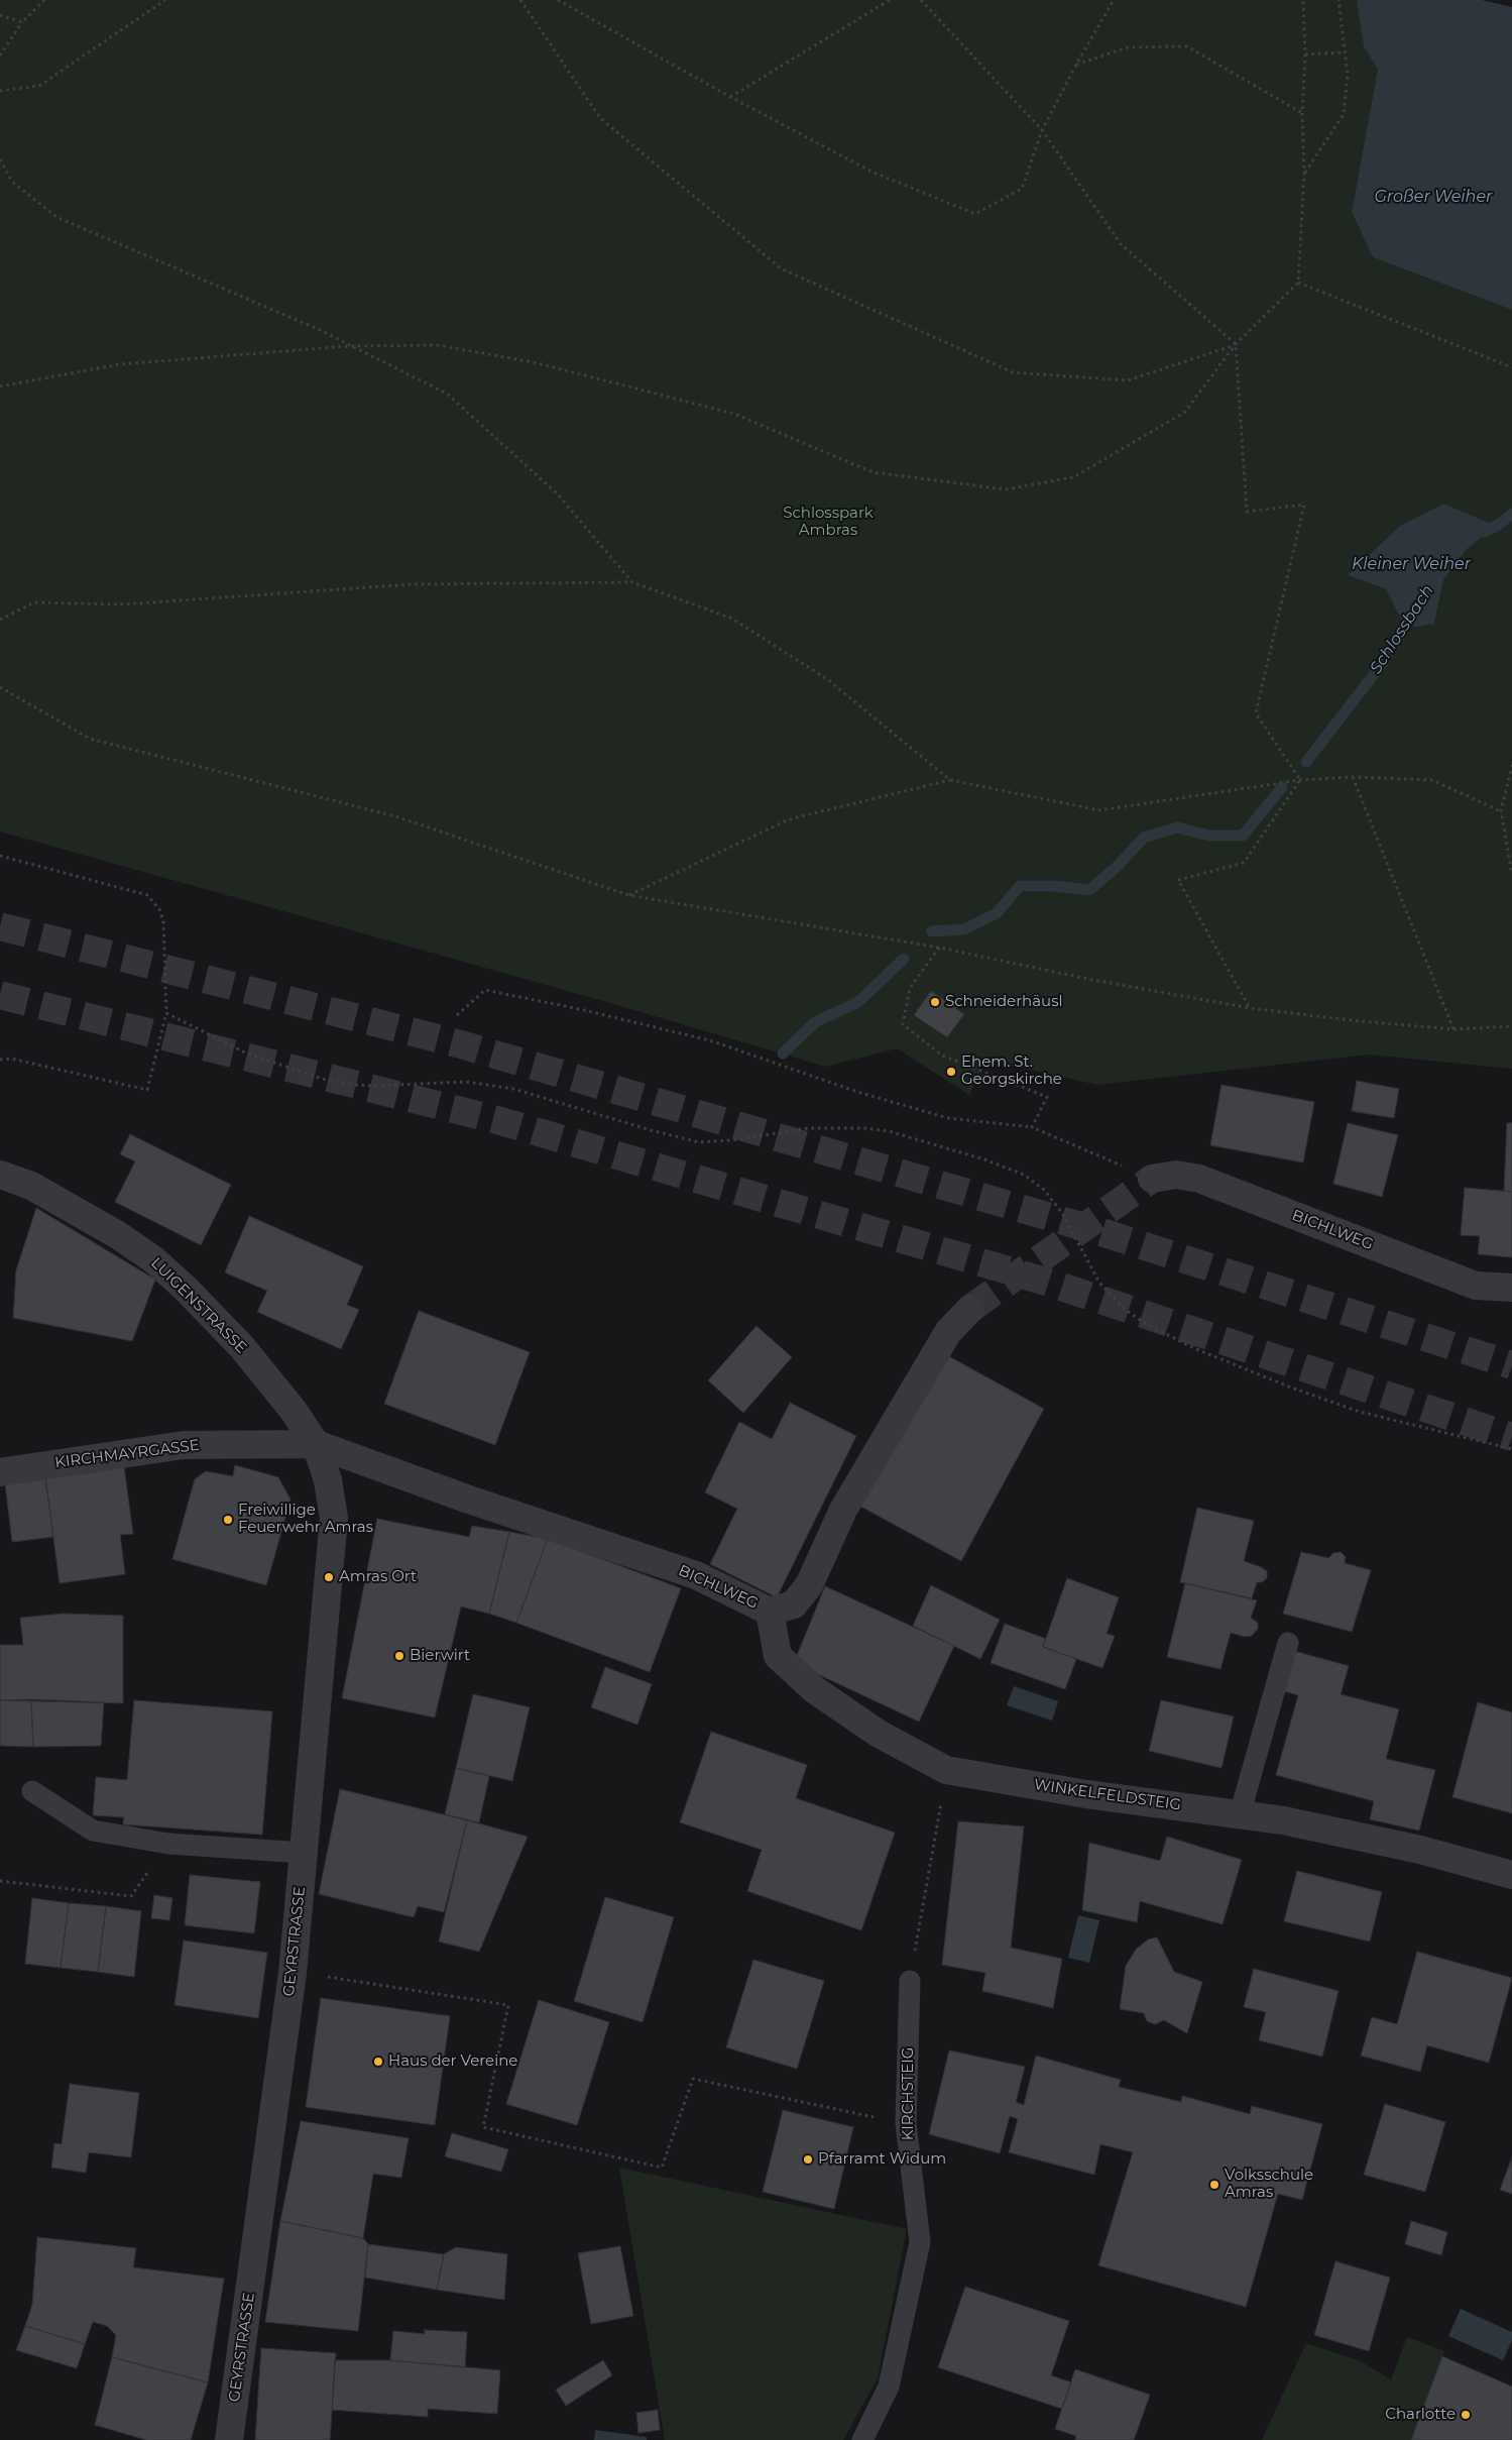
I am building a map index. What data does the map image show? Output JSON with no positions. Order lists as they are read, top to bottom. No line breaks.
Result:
{"streets":{"street":["BICHLWEG","LUIGENSTRASSE","KIRCHMAYRGASSE","WINKELFELDSTEIG","GEYRSTRASSE"],"lane":["KIRCHSTEIG"]},"crossings":[["BICHLWEG","LUIGENSTRASSE"],["BICHLWEG","KIRCHMAYRGASSE"],["BICHLWEG","WINKELFELDSTEIG"],["BICHLWEG","GEYRSTRASSE"],["LUIGENSTRASSE","KIRCHMAYRGASSE"],["LUIGENSTRASSE","GEYRSTRASSE"],["KIRCHMAYRGASSE","GEYRSTRASSE"]],"water":["Großer Weiher","Kleiner Weiher","Schlossbach"],"parks":["Schlosspark Ambras"],"places":["Schneiderhäusl","Ehem. St. Georgskirche","Freiwillige Feuerwehr Amras","Amras Ort","Bierwirt","Haus der Vereine","Pfarramt Widum","Volksschule Amras","Charlotte"]}
